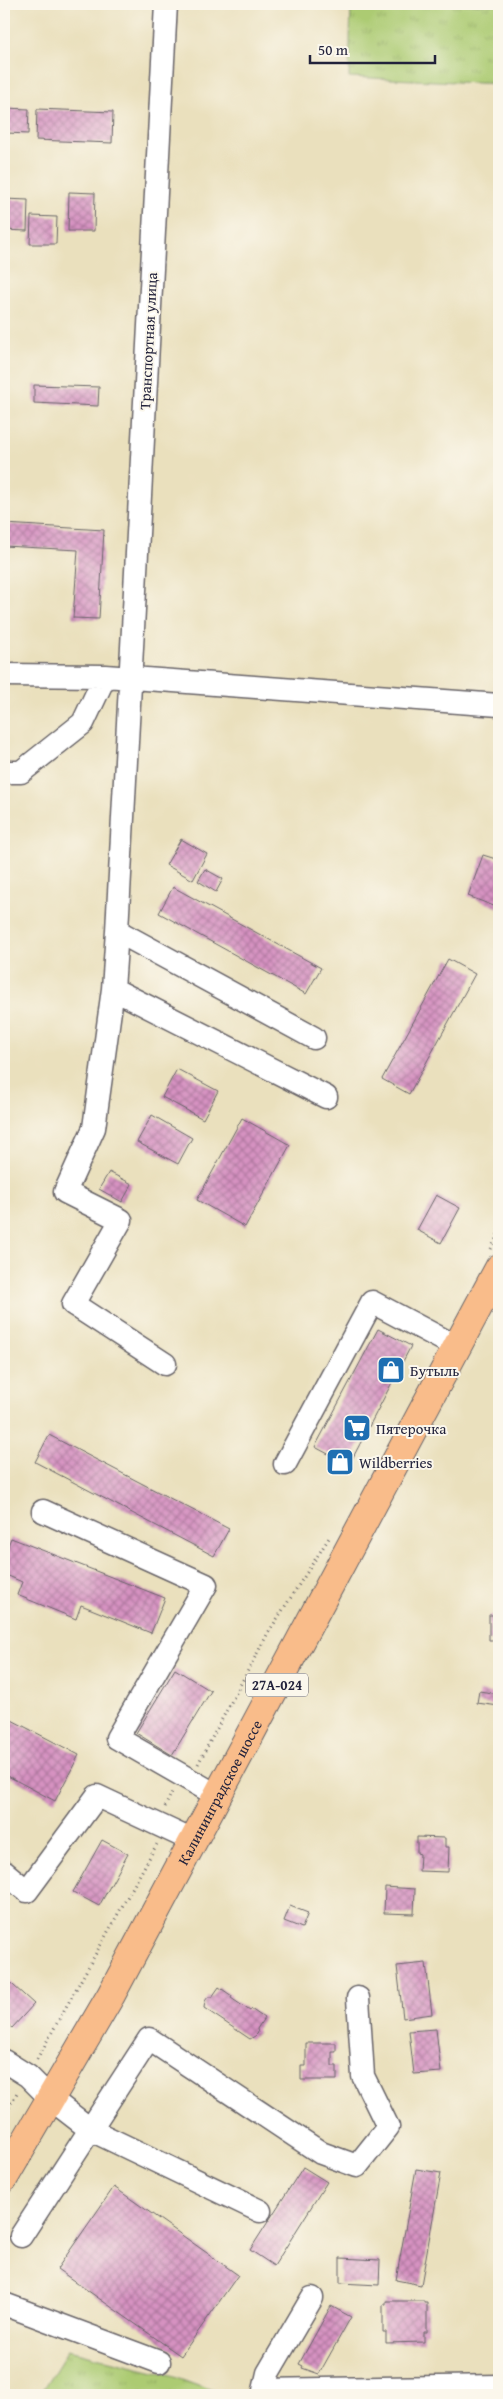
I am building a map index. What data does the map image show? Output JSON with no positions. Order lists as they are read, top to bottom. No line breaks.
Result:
{"streets":{"main road":["27А-024","Калининградское шоссе"],"street":["Транспортная улица"]},"places":{"shop":["Бутыль","Wildberries"],"supermarket":["Пятерочка"]},"scale_bar":"50 m"}
